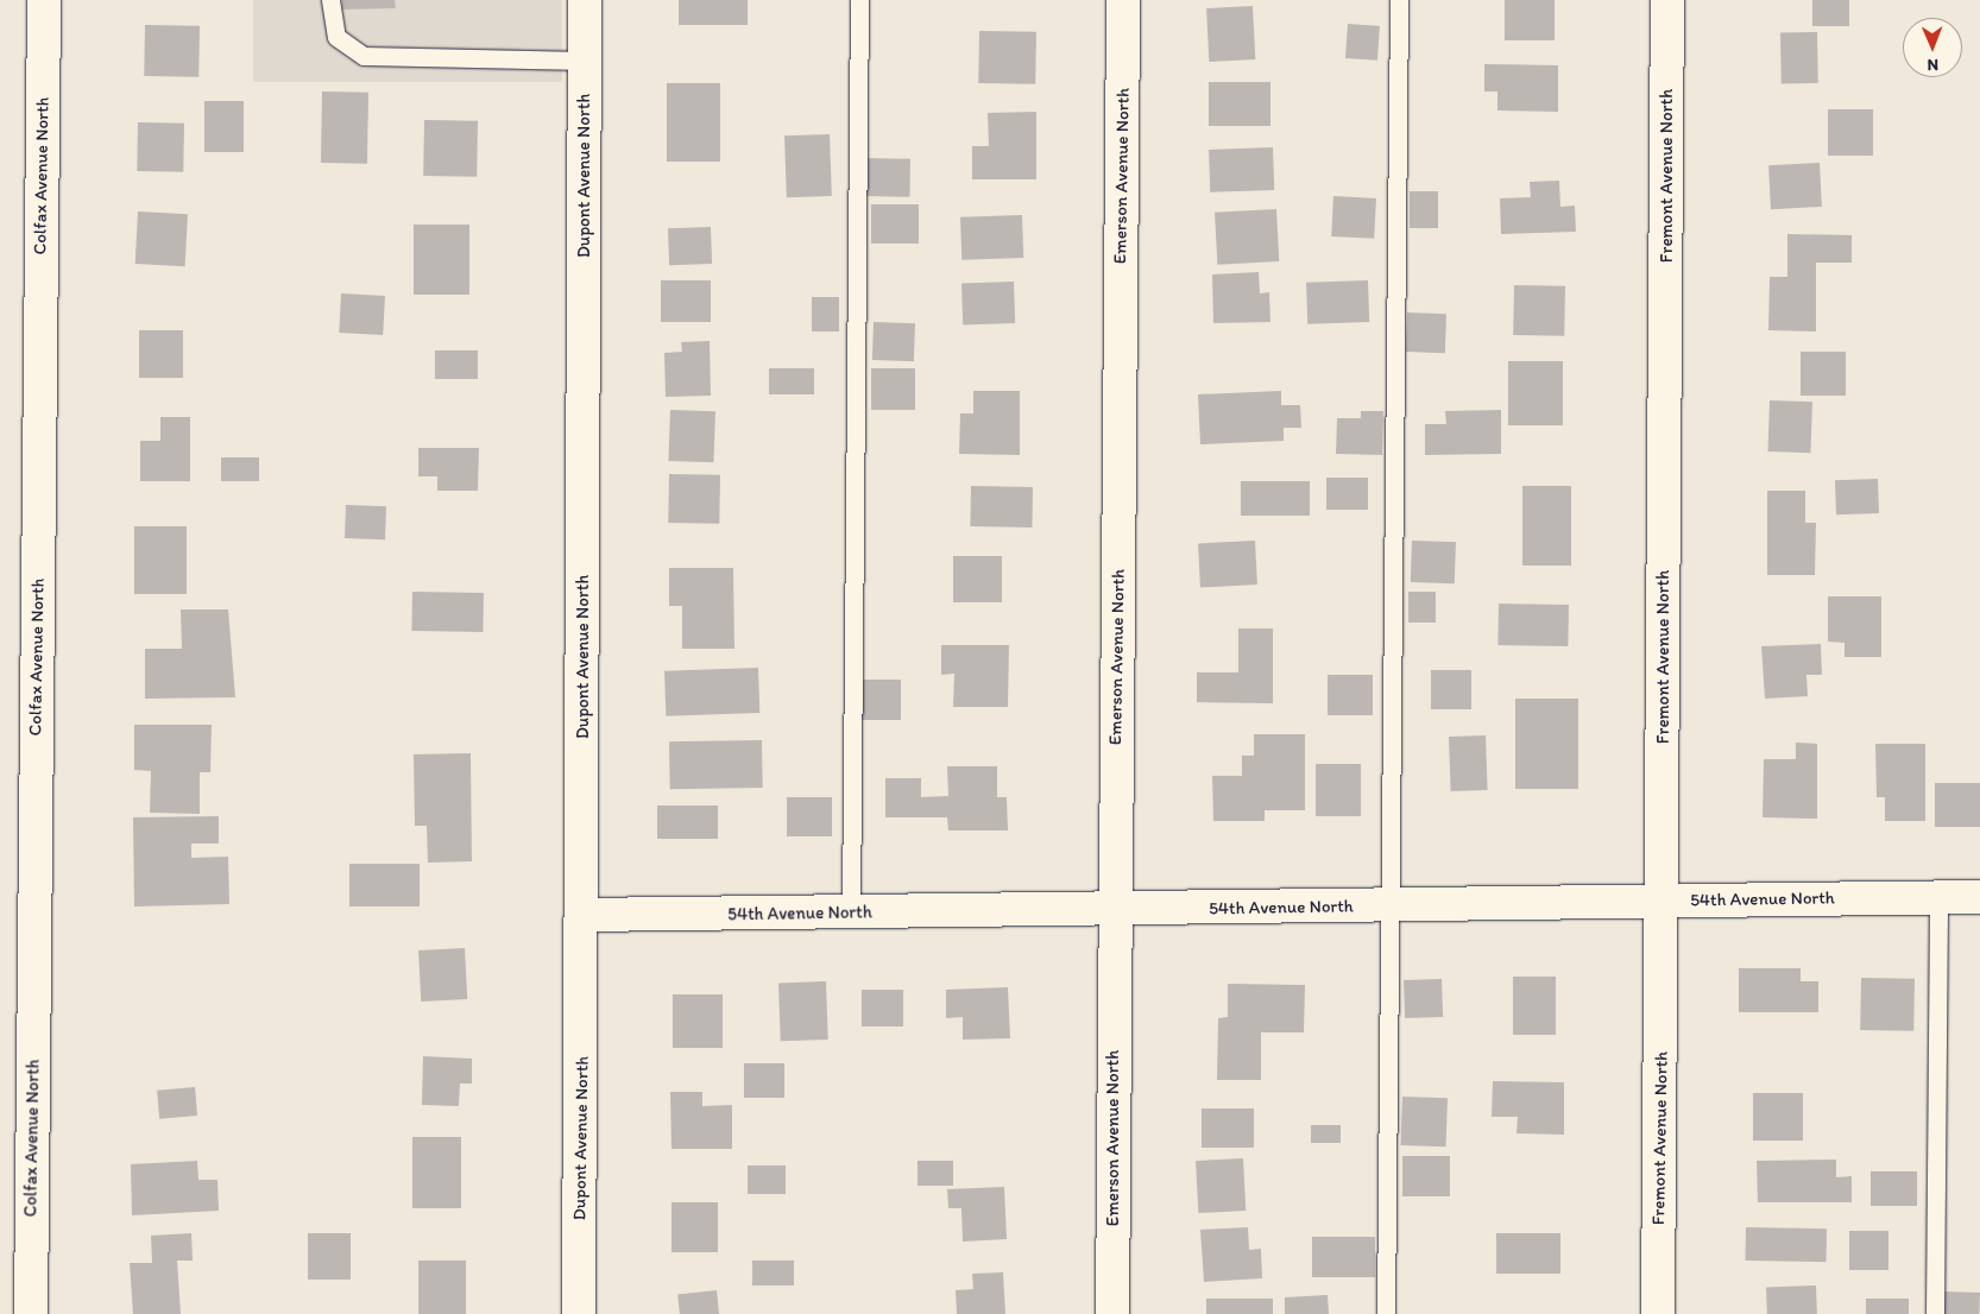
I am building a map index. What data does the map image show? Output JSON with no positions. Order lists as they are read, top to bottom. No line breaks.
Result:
{"streets":{"street":["Colfax Avenue North","Dupont Avenue North","Emerson Avenue North","Fremont Avenue North","54th Avenue North"]},"crossings":[["Dupont Avenue North","54th Avenue North"],["Emerson Avenue North","54th Avenue North"],["Fremont Avenue North","54th Avenue North"]],"north":"bottom"}
